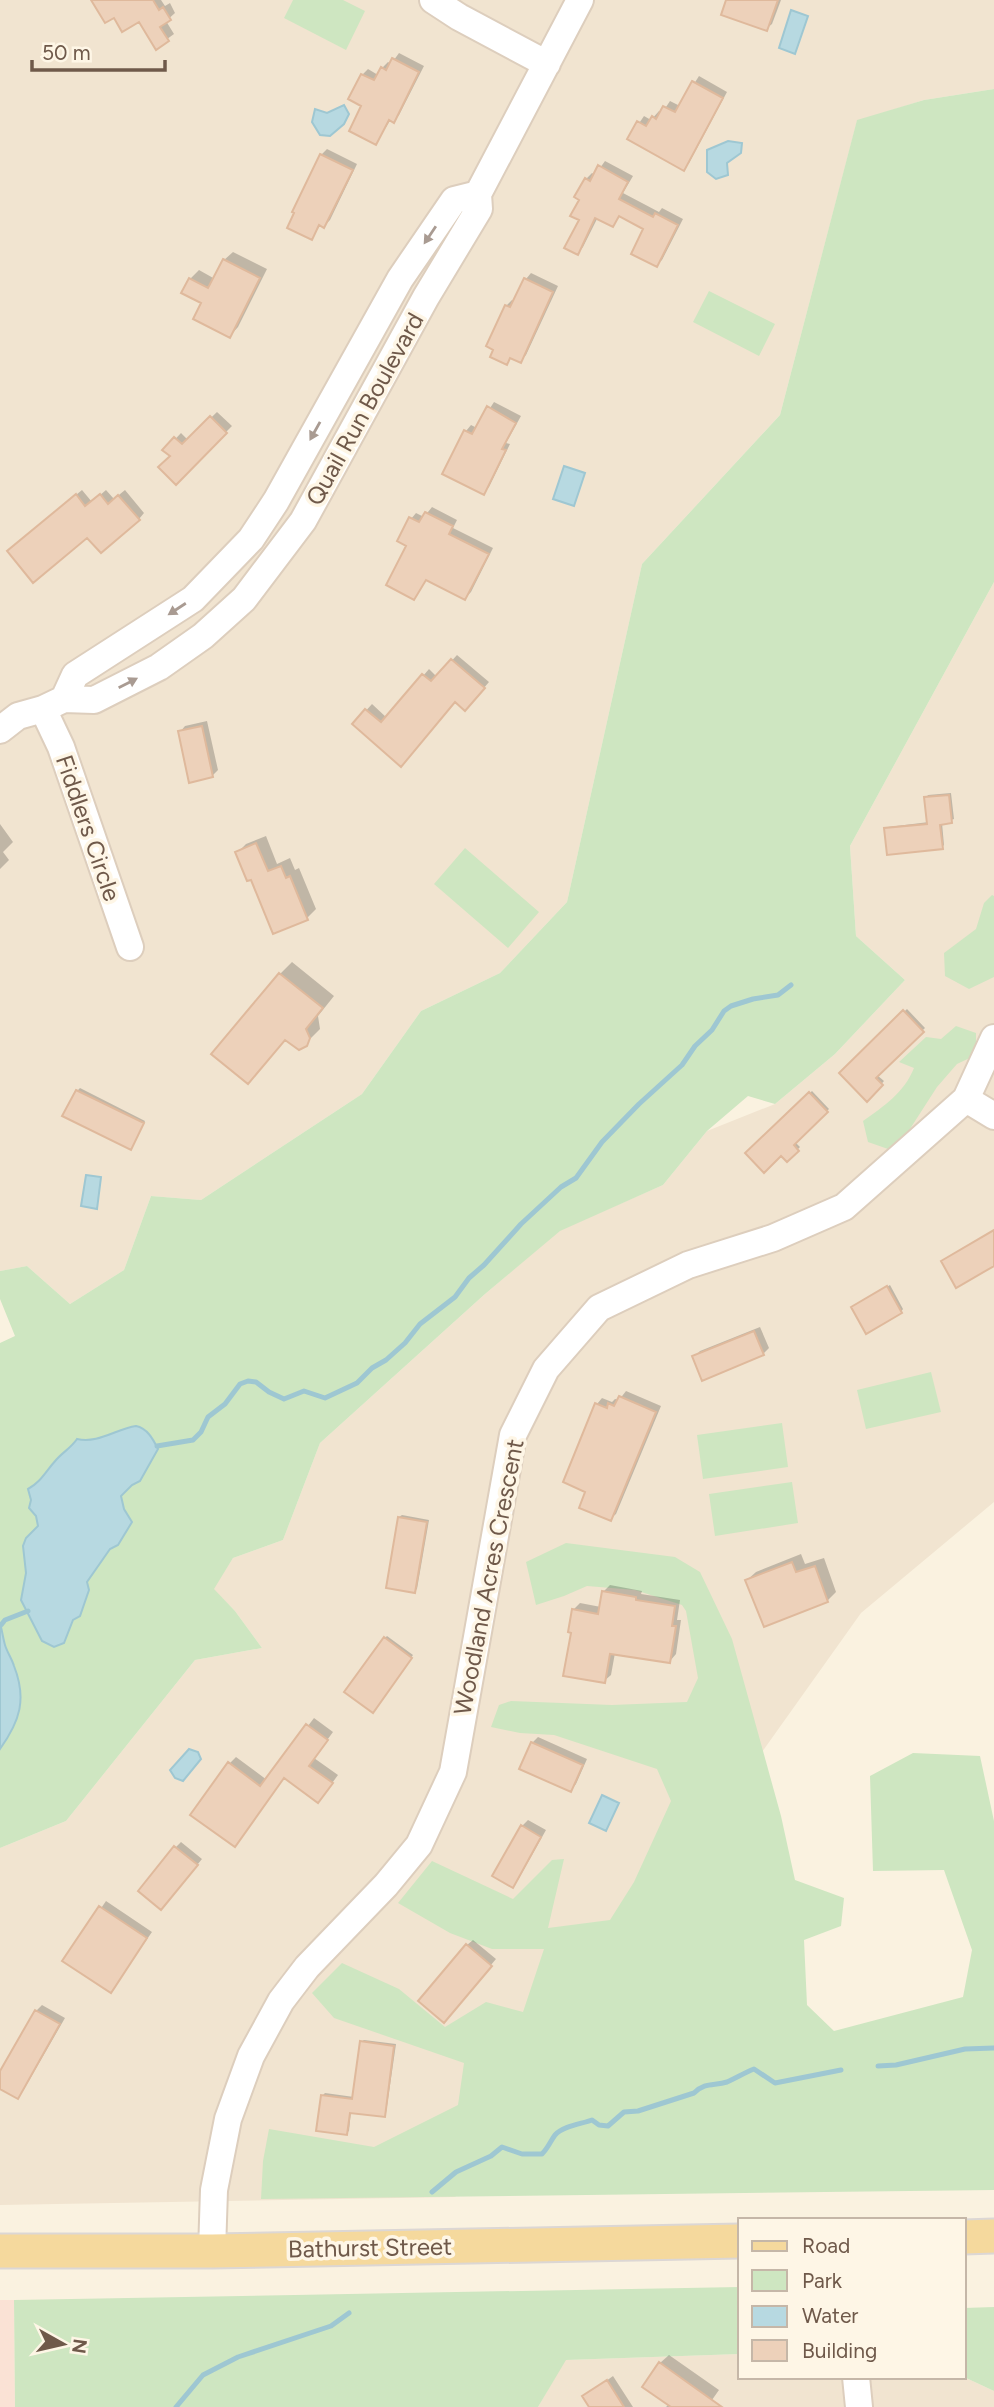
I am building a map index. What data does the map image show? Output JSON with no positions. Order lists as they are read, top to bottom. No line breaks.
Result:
{"streets":{"main road":["Bathurst Street"],"street":["Quail Run Boulevard","Fiddlers Circle","Woodland Acres Crescent"]},"crossings":[["Quail Run Boulevard","Fiddlers Circle"],["Woodland Acres Crescent","Bathurst Street"]],"legend":["Road","Park","Water","Building"],"scale_bar":"50 m","north":"right"}
